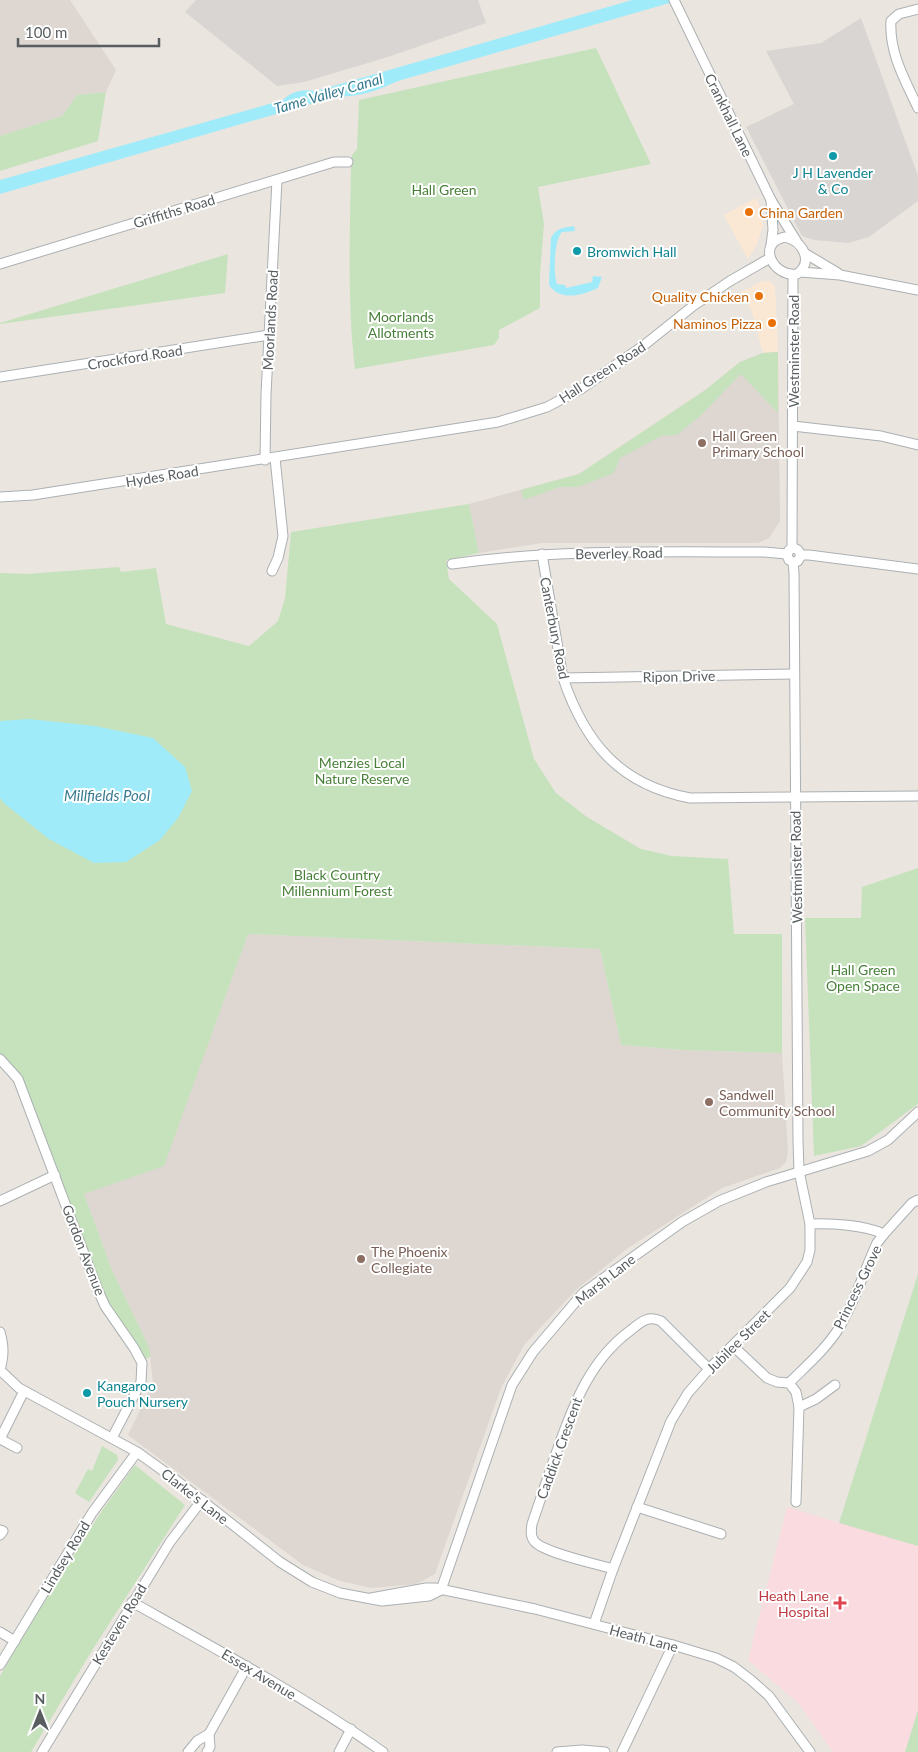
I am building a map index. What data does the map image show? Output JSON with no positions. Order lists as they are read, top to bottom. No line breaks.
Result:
{"streets":{"street":["Crankhall Lane","Griffiths Road","Moorlands Road","Westminster Road","Crockford Road","Hall Green Road","Hydes Road","Beverley Road","Canterbury Road","Ripon Drive","Gordon Avenue","Marsh Lane","Princess Grove","Jubilee Street","Caddick Crescent","Clarke's Lane","Lindsey Road","Kesteven Road","Heath Lane","Essex Avenue"]},"crossings":[["Crankhall Lane","Westminster Road"],["Crankhall Lane","Hall Green Road"],["Griffiths Road","Moorlands Road"],["Moorlands Road","Crockford Road"],["Moorlands Road","Hydes Road"],["Westminster Road","Hall Green Road"],["Westminster Road","Beverley Road"],["Westminster Road","Canterbury Road"],["Westminster Road","Ripon Drive"],["Westminster Road","Marsh Lane"],["Westminster Road","Jubilee Street"],["Hall Green Road","Hydes Road"],["Beverley Road","Canterbury Road"],["Canterbury Road","Ripon Drive"],["Gordon Avenue","Clarke's Lane"],["Marsh Lane","Jubilee Street"],["Marsh Lane","Clarke's Lane"],["Marsh Lane","Heath Lane"],["Princess Grove","Jubilee Street"],["Jubilee Street","Caddick Crescent"],["Jubilee Street","Heath Lane"],["Clarke's Lane","Lindsey Road"],["Clarke's Lane","Kesteven Road"],["Clarke's Lane","Heath Lane"],["Kesteven Road","Essex Avenue"]],"water":["Tame Valley Canal","Millfields Pool"],"parks":["Hall Green","Moorlands Allotments","Menzies Local Nature Reserve","Black Country Millennium Forest","Hall Green Open Space"],"places":{"other":["J H Lavender & Co","China Garden","Bromwich Hall","Quality Chicken","Naminos Pizza","Hall Green Primary School","Sandwell Community School","The Phoenix Collegiate","Kangaroo Pouch Nursery"],"health":["Heath Lane Hospital"]},"scale_bar":"100 m","north":"top"}
